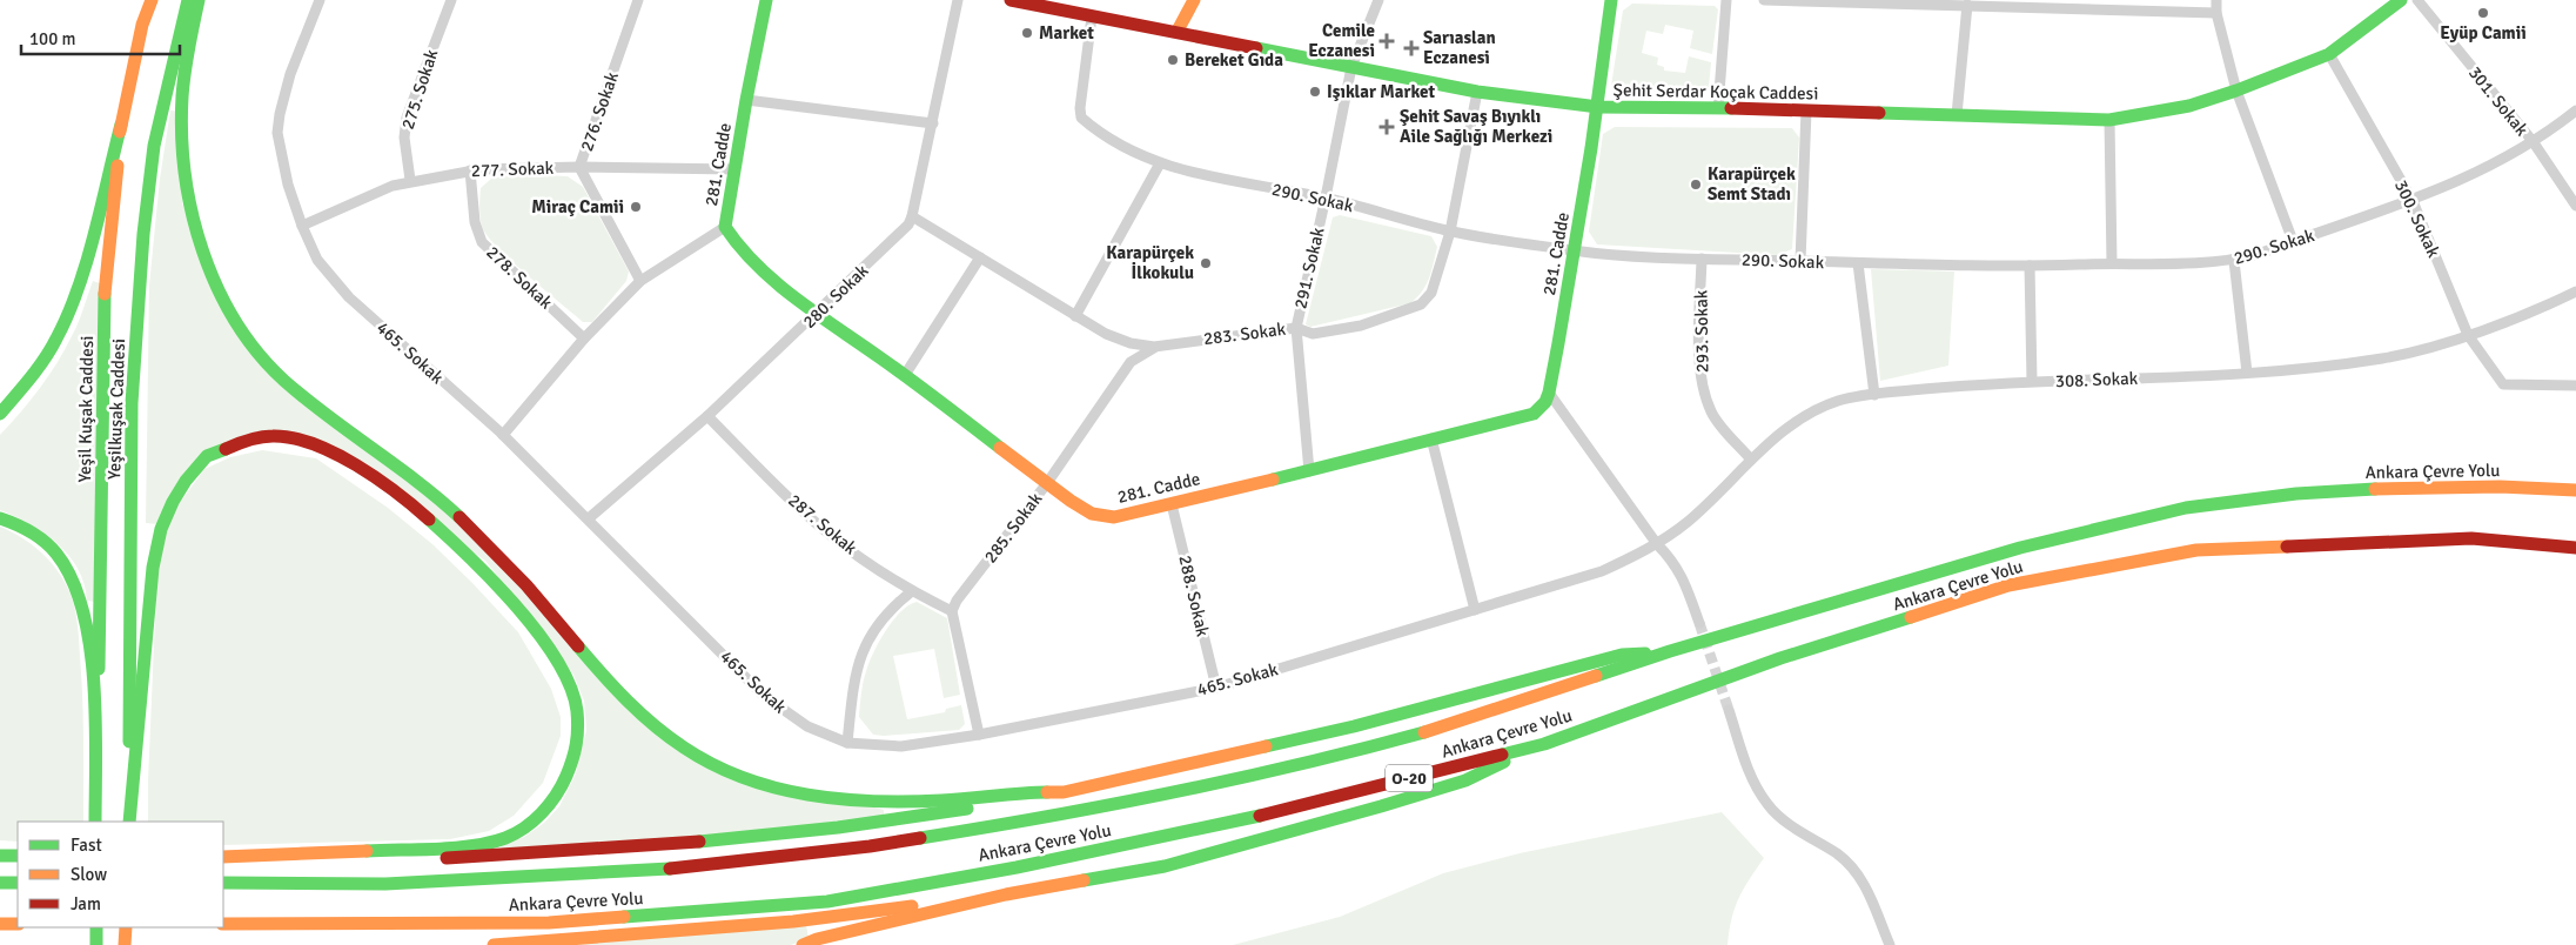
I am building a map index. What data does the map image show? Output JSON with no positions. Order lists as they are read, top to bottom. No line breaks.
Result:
{"streets":{"main road":["Şehit Serdar Koçak Caddesi","281. Cadde","Yeşil Kuşak Caddesi","Yeşilkuşak Caddesi","Ankara Çevre Yolu","O-20"],"street":["275. Sokak","301. Sokak","276. Sokak","277. Sokak","290. Sokak","300. Sokak","291. Sokak","278. Sokak","280. Sokak","293. Sokak","283. Sokak","465. Sokak","308. Sokak","287. Sokak","285. Sokak","288. Sokak"]},"crossings":[["275. Sokak","277. Sokak"],["Şehit Serdar Koçak Caddesi","281. Cadde"],["Şehit Serdar Koçak Caddesi","290. Sokak"],["Şehit Serdar Koçak Caddesi","300. Sokak"],["Şehit Serdar Koçak Caddesi","291. Sokak"],["Şehit Serdar Koçak Caddesi","283. Sokak"],["301. Sokak","290. Sokak"],["276. Sokak","277. Sokak"],["281. Cadde","277. Sokak"],["281. Cadde","290. Sokak"],["281. Cadde","291. Sokak"],["281. Cadde","280. Sokak"],["281. Cadde","285. Sokak"],["281. Cadde","288. Sokak"],["277. Sokak","278. Sokak"],["277. Sokak","465. Sokak"],["290. Sokak","300. Sokak"],["290. Sokak","291. Sokak"],["290. Sokak","293. Sokak"],["290. Sokak","283. Sokak"],["300. Sokak","308. Sokak"],["291. Sokak","283. Sokak"],["280. Sokak","283. Sokak"],["280. Sokak","465. Sokak"],["280. Sokak","287. Sokak"],["293. Sokak","308. Sokak"],["283. Sokak","285. Sokak"],["465. Sokak","308. Sokak"],["465. Sokak","288. Sokak"],["287. Sokak","285. Sokak"]],"places":{"other":["Eyüp Camii","Market","Bereket Gıda","Işıklar Market","Karapürçek Semt Stadı","Miraç Camii","Karapürçek İlkokulu"],"health":["Cemile Eczanesi","Sarıaslan Eczanesi","Şehit Savaş Bıyıklı Aile Sağlığı Merkezi"]},"legend":["Fast","Slow","Jam"],"scale_bar":"100 m"}
